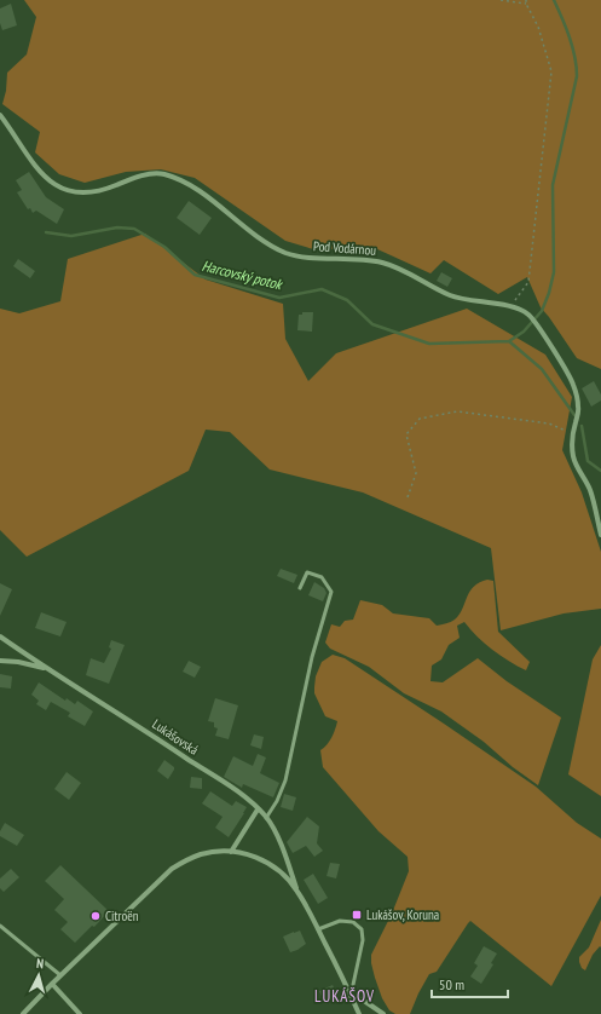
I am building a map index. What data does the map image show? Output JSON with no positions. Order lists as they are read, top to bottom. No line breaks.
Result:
{"streets":{"street":["Pod Vodárnou","Lukášovská"]},"districts":["LUKÁŠOV"],"water":["Harcovský potok"],"places":{"transit":["Lukášov, Koruna"],"other":["Citroën"]},"scale_bar":"50 m","north":"top"}
